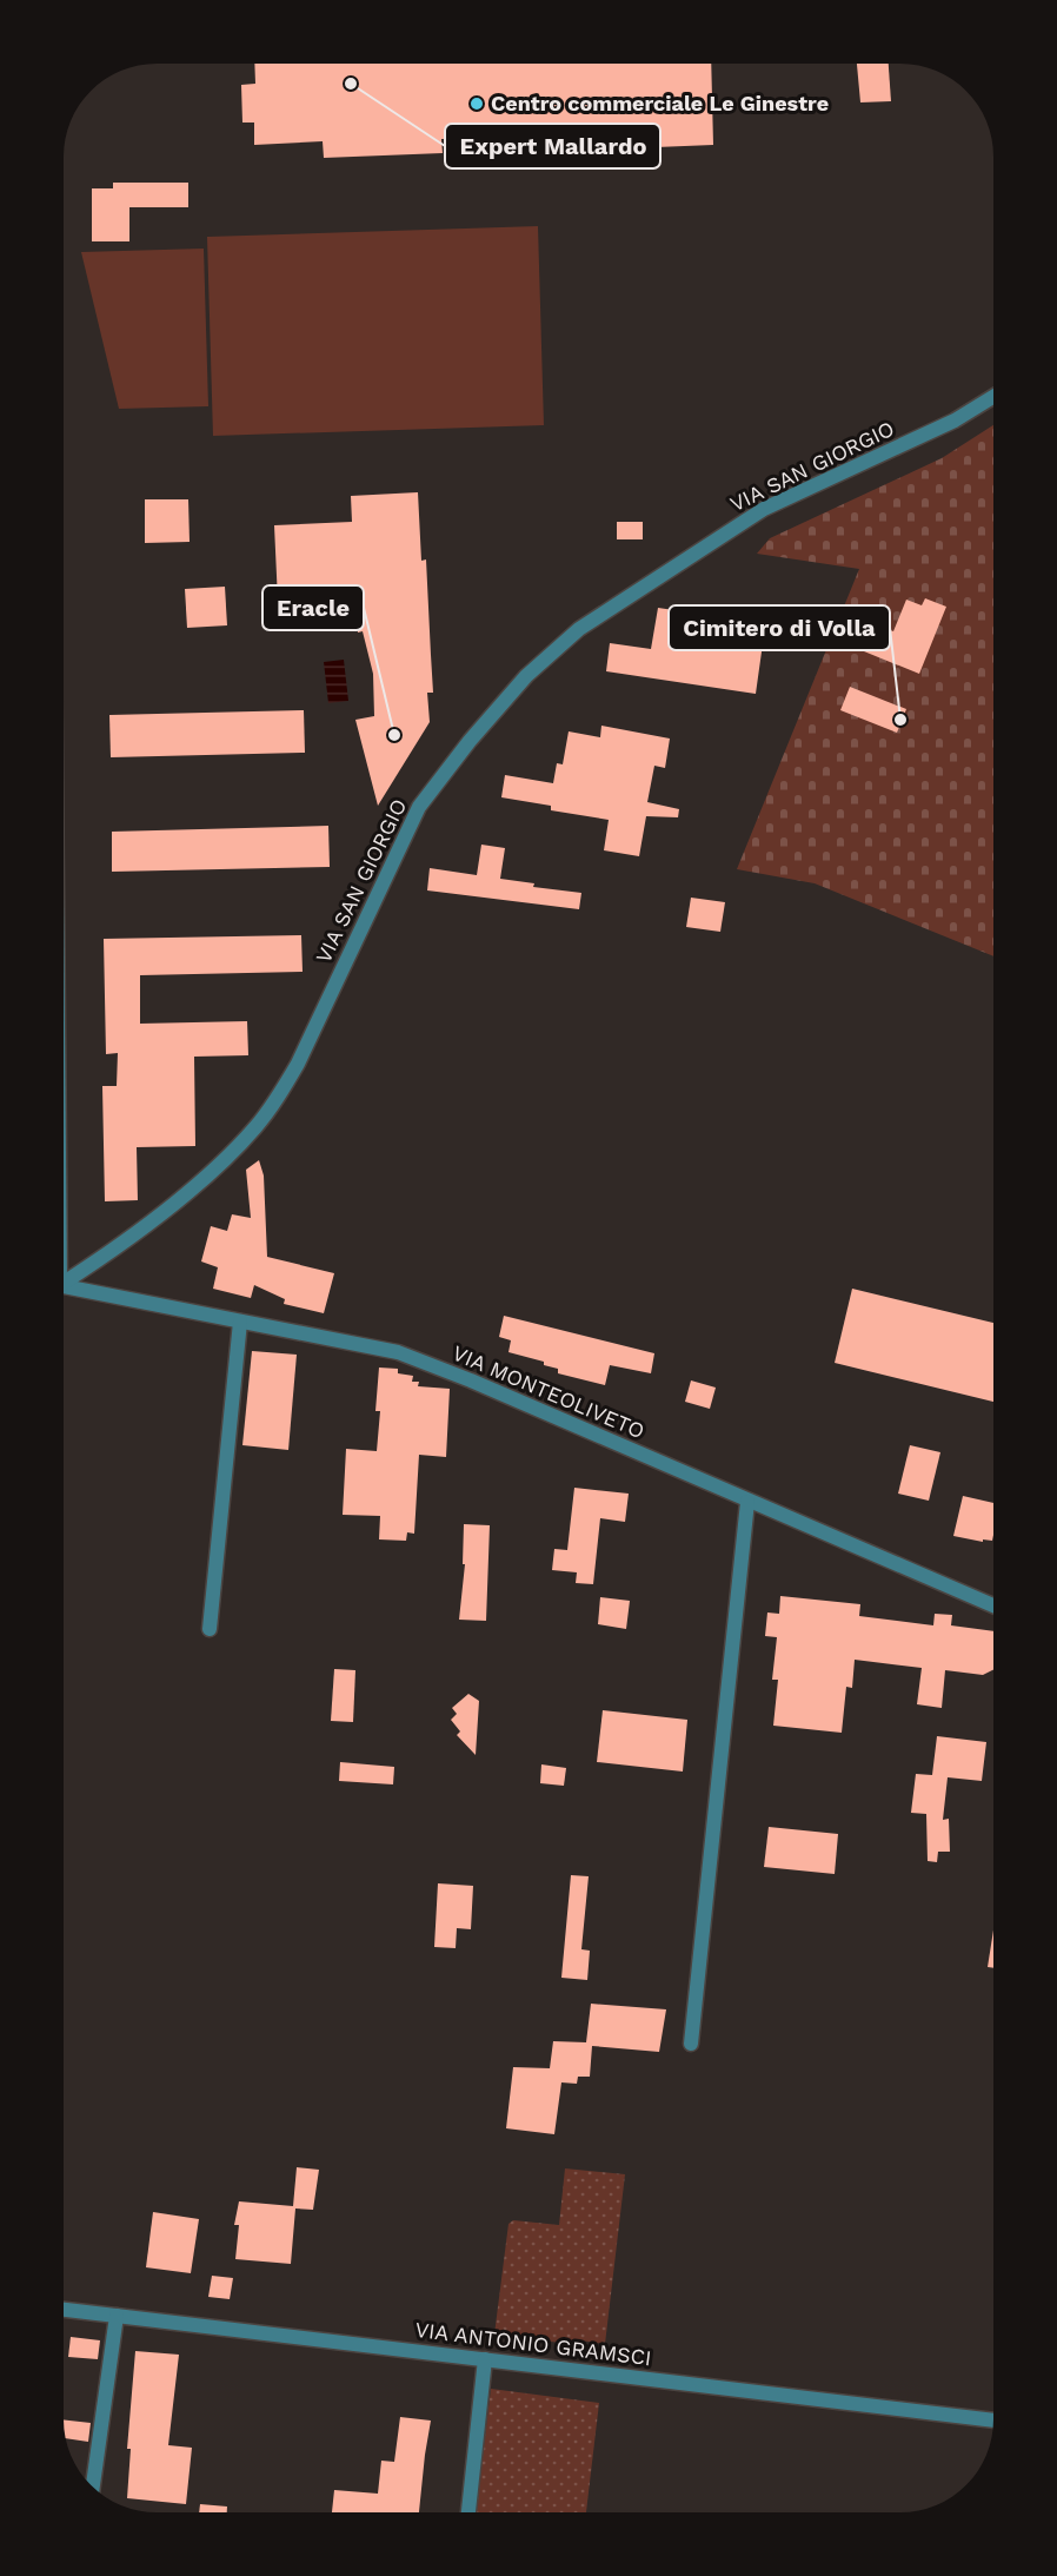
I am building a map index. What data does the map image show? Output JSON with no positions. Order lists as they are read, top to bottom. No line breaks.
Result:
{"streets":{"street":["VIA SAN GIORGIO","VIA MONTEOLIVETO","VIA ANTONIO GRAMSCI"]},"places":["Expert Mallardo","Centro commerciale Le Ginestre","Cimitero di Volla","Eracle"]}
